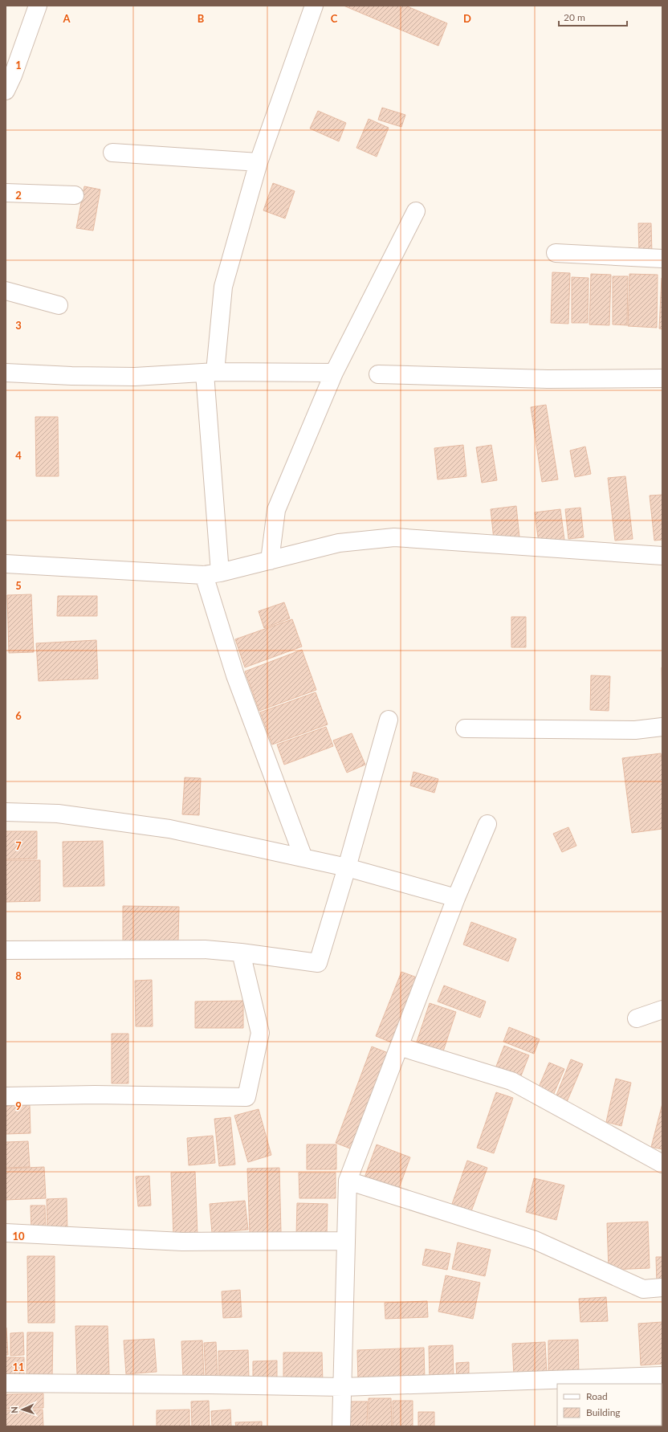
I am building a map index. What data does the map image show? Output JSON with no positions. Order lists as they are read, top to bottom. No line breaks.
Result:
{"legend":["Road","Building"],"scale_bar":"20 m","north":"left","grid":{"columns":["A","B","C","D"],"rows":["1","2","3","4","5","6","7","8","9","10","11"]}}
